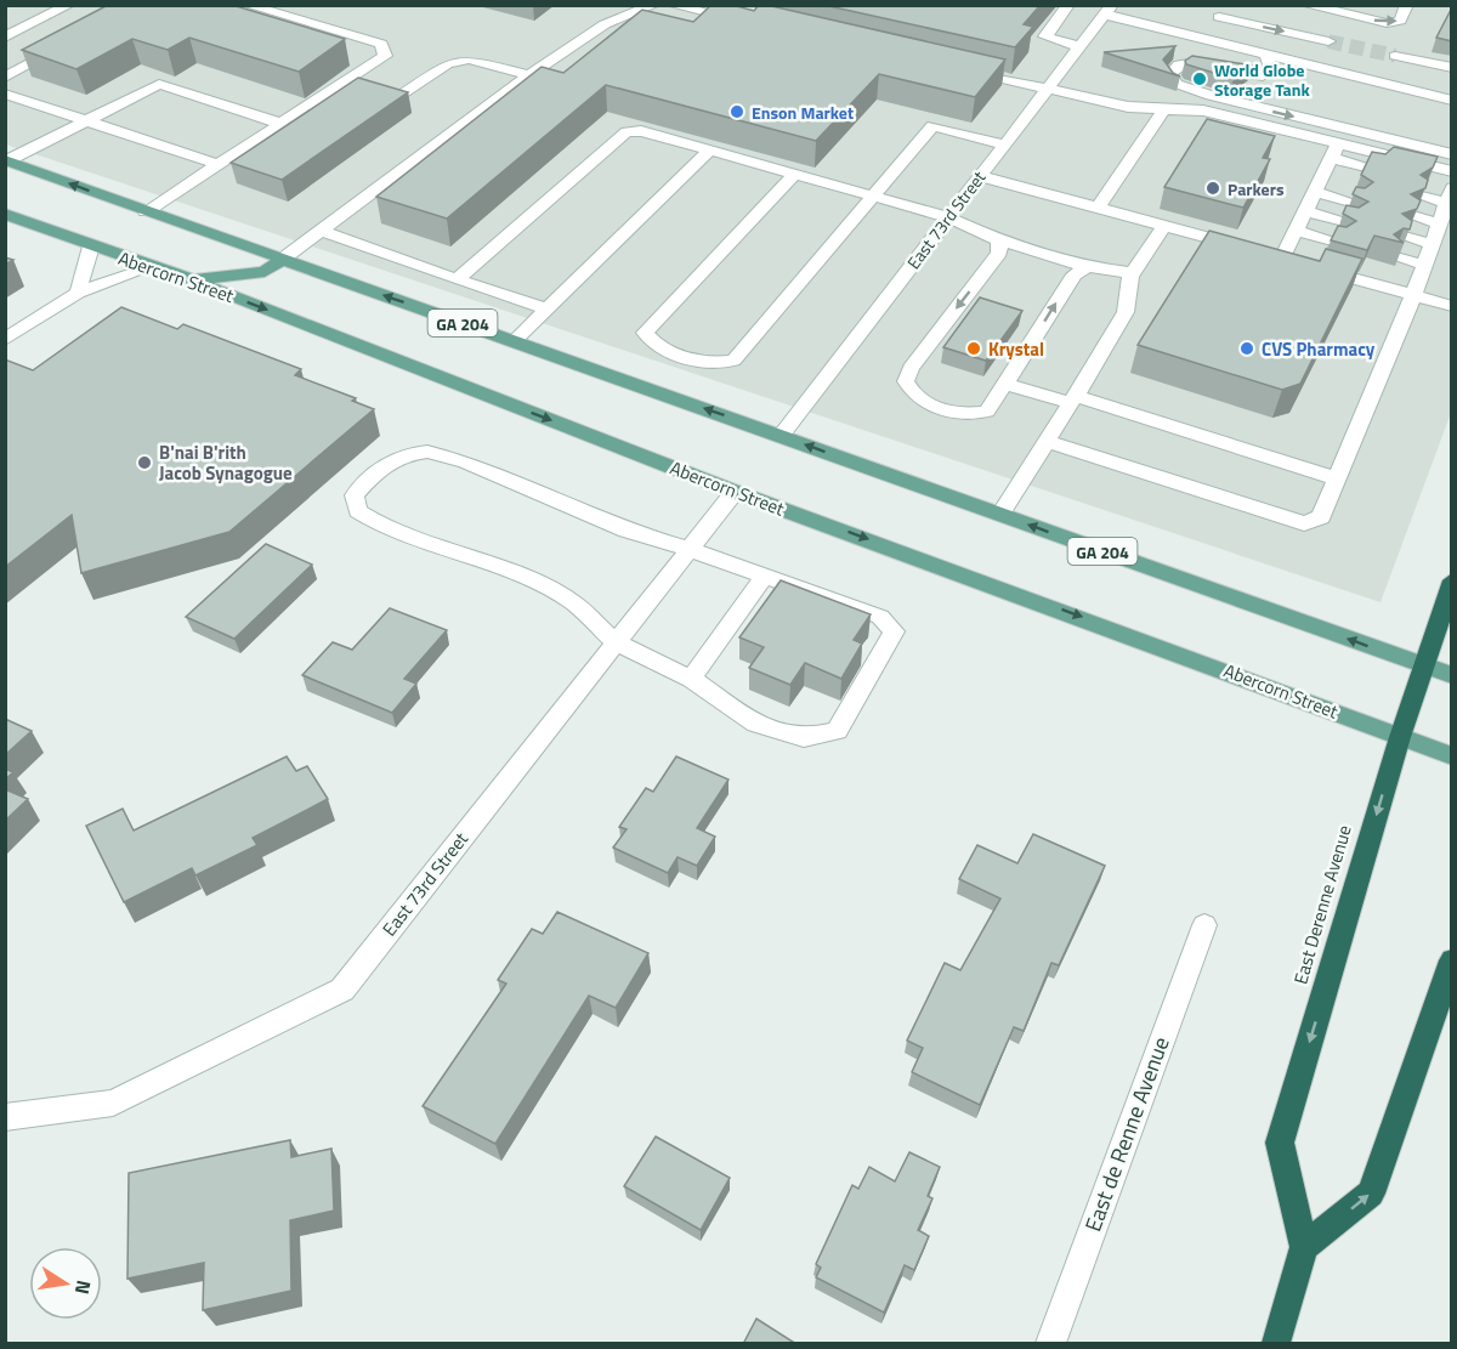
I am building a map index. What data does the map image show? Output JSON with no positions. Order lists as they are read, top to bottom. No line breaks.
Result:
{"streets":{"highway":["East Derenne Avenue"],"main road":["Abercorn Street","GA 204"],"street":["East 73rd Street","East de Renne Avenue"]},"crossings":[["East 73rd Street","Abercorn Street"],["East 73rd Street","GA 204"],["Abercorn Street","East Derenne Avenue"],["GA 204","East Derenne Avenue"]],"places":["World Globe Storage Tank","Enson Market","Parkers","Krystal","CVS Pharmacy","B'nai B'rith Jacob Synagogue"],"north":"right"}
